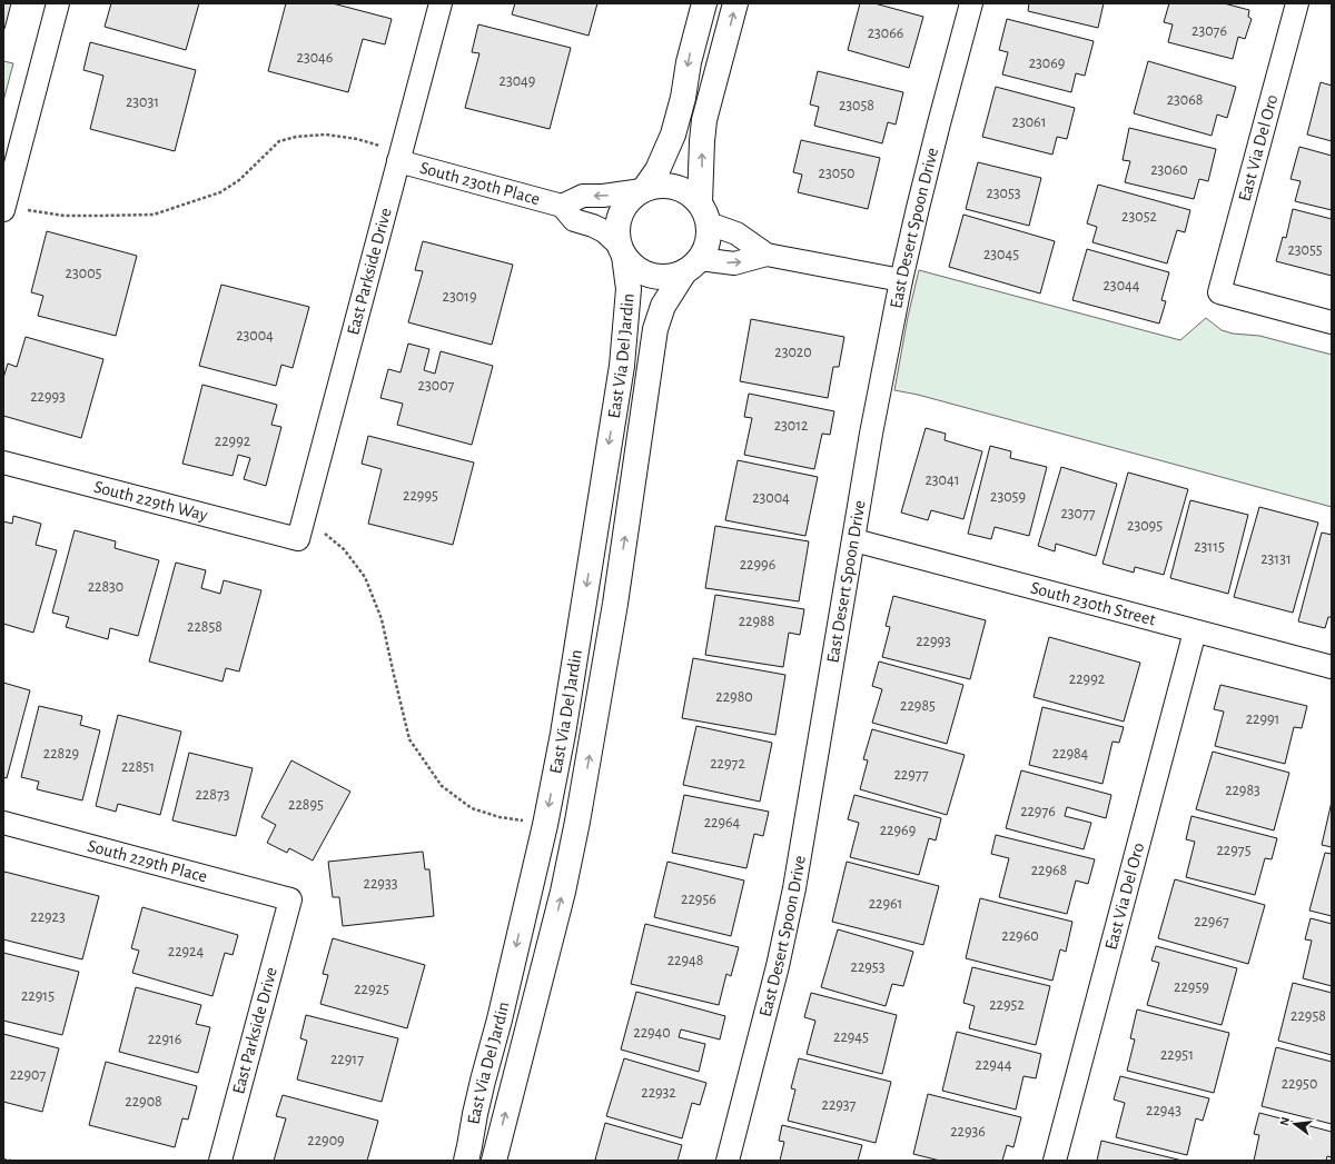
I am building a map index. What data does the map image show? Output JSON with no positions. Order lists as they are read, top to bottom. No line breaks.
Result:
{"streets":{"street":["East Via Del Oro","South 230th Place","East Desert Spoon Drive","East Parkside Drive","East Via Del Jardin","South 229th Way","South 230th Street","South 229th Place"]},"crossings":[["East Via Del Oro","South 230th Street"],["South 230th Place","East Parkside Drive"],["South 230th Place","East Via Del Jardin"],["East Desert Spoon Drive","South 230th Street"],["East Parkside Drive","South 229th Way"],["East Parkside Drive","South 229th Place"]],"house_numbers":["23076","23066","23046","23069","23049","23068","23031","23058","23061","23060","23050","23053","23052","23055","23045","23005","23044","23019","23004","23020","23007","22993","23012","22992","23041","22995","23059","23004","23077","23095","23115","23131","22996","22830","22988","22858","22993","22992","22980","22985","22991","22829","22984","22972","22851","22977","22983","22873","22895","22976","22964","22969","22975","22968","22933","22956","22961","22923","22967","22960","22924","22948","22953","22959","22925","22915","22952","22958","22940","22945","22916","22951","22917","22944","22907","22950","22932","22908","22937","22943","22936","22909"],"north":"left"}
